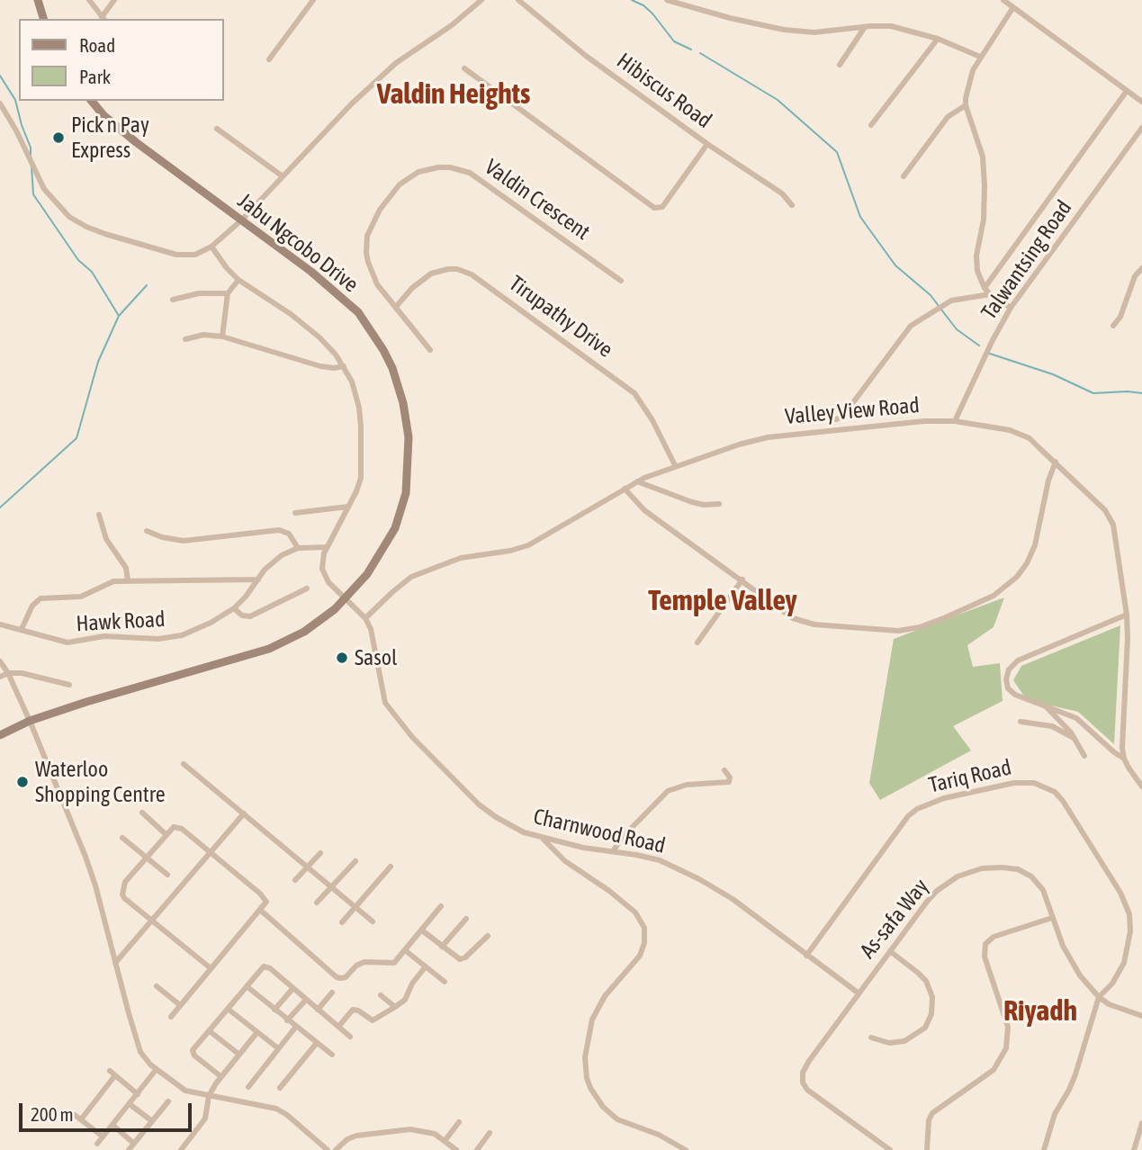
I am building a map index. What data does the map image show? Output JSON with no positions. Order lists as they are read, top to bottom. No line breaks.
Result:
{"streets":{"main road":["Jabu Ngcobo Drive"],"street":["Hibiscus Road","Valdin Crescent","Talwantsing Road","Tirupathy Drive","Valley View Road","Hawk Road","Tariq Road","Charnwood Road","As-safa Way"]},"crossings":[["Valdin Crescent","Tirupathy Drive"],["Jabu Ngcobo Drive","Charnwood Road"],["Talwantsing Road","Valley View Road"],["Tirupathy Drive","Valley View Road"],["Valley View Road","Charnwood Road"],["Hawk Road","Charnwood Road"],["Tariq Road","Charnwood Road"],["Tariq Road","As-safa Way"],["Charnwood Road","As-safa Way"]],"districts":["Valdin Heights","Temple Valley","Riyadh"],"places":["Pick n Pay Express","Sasol","Waterloo Shopping Centre"],"legend":["Road","Park"],"scale_bar":"200 m"}
